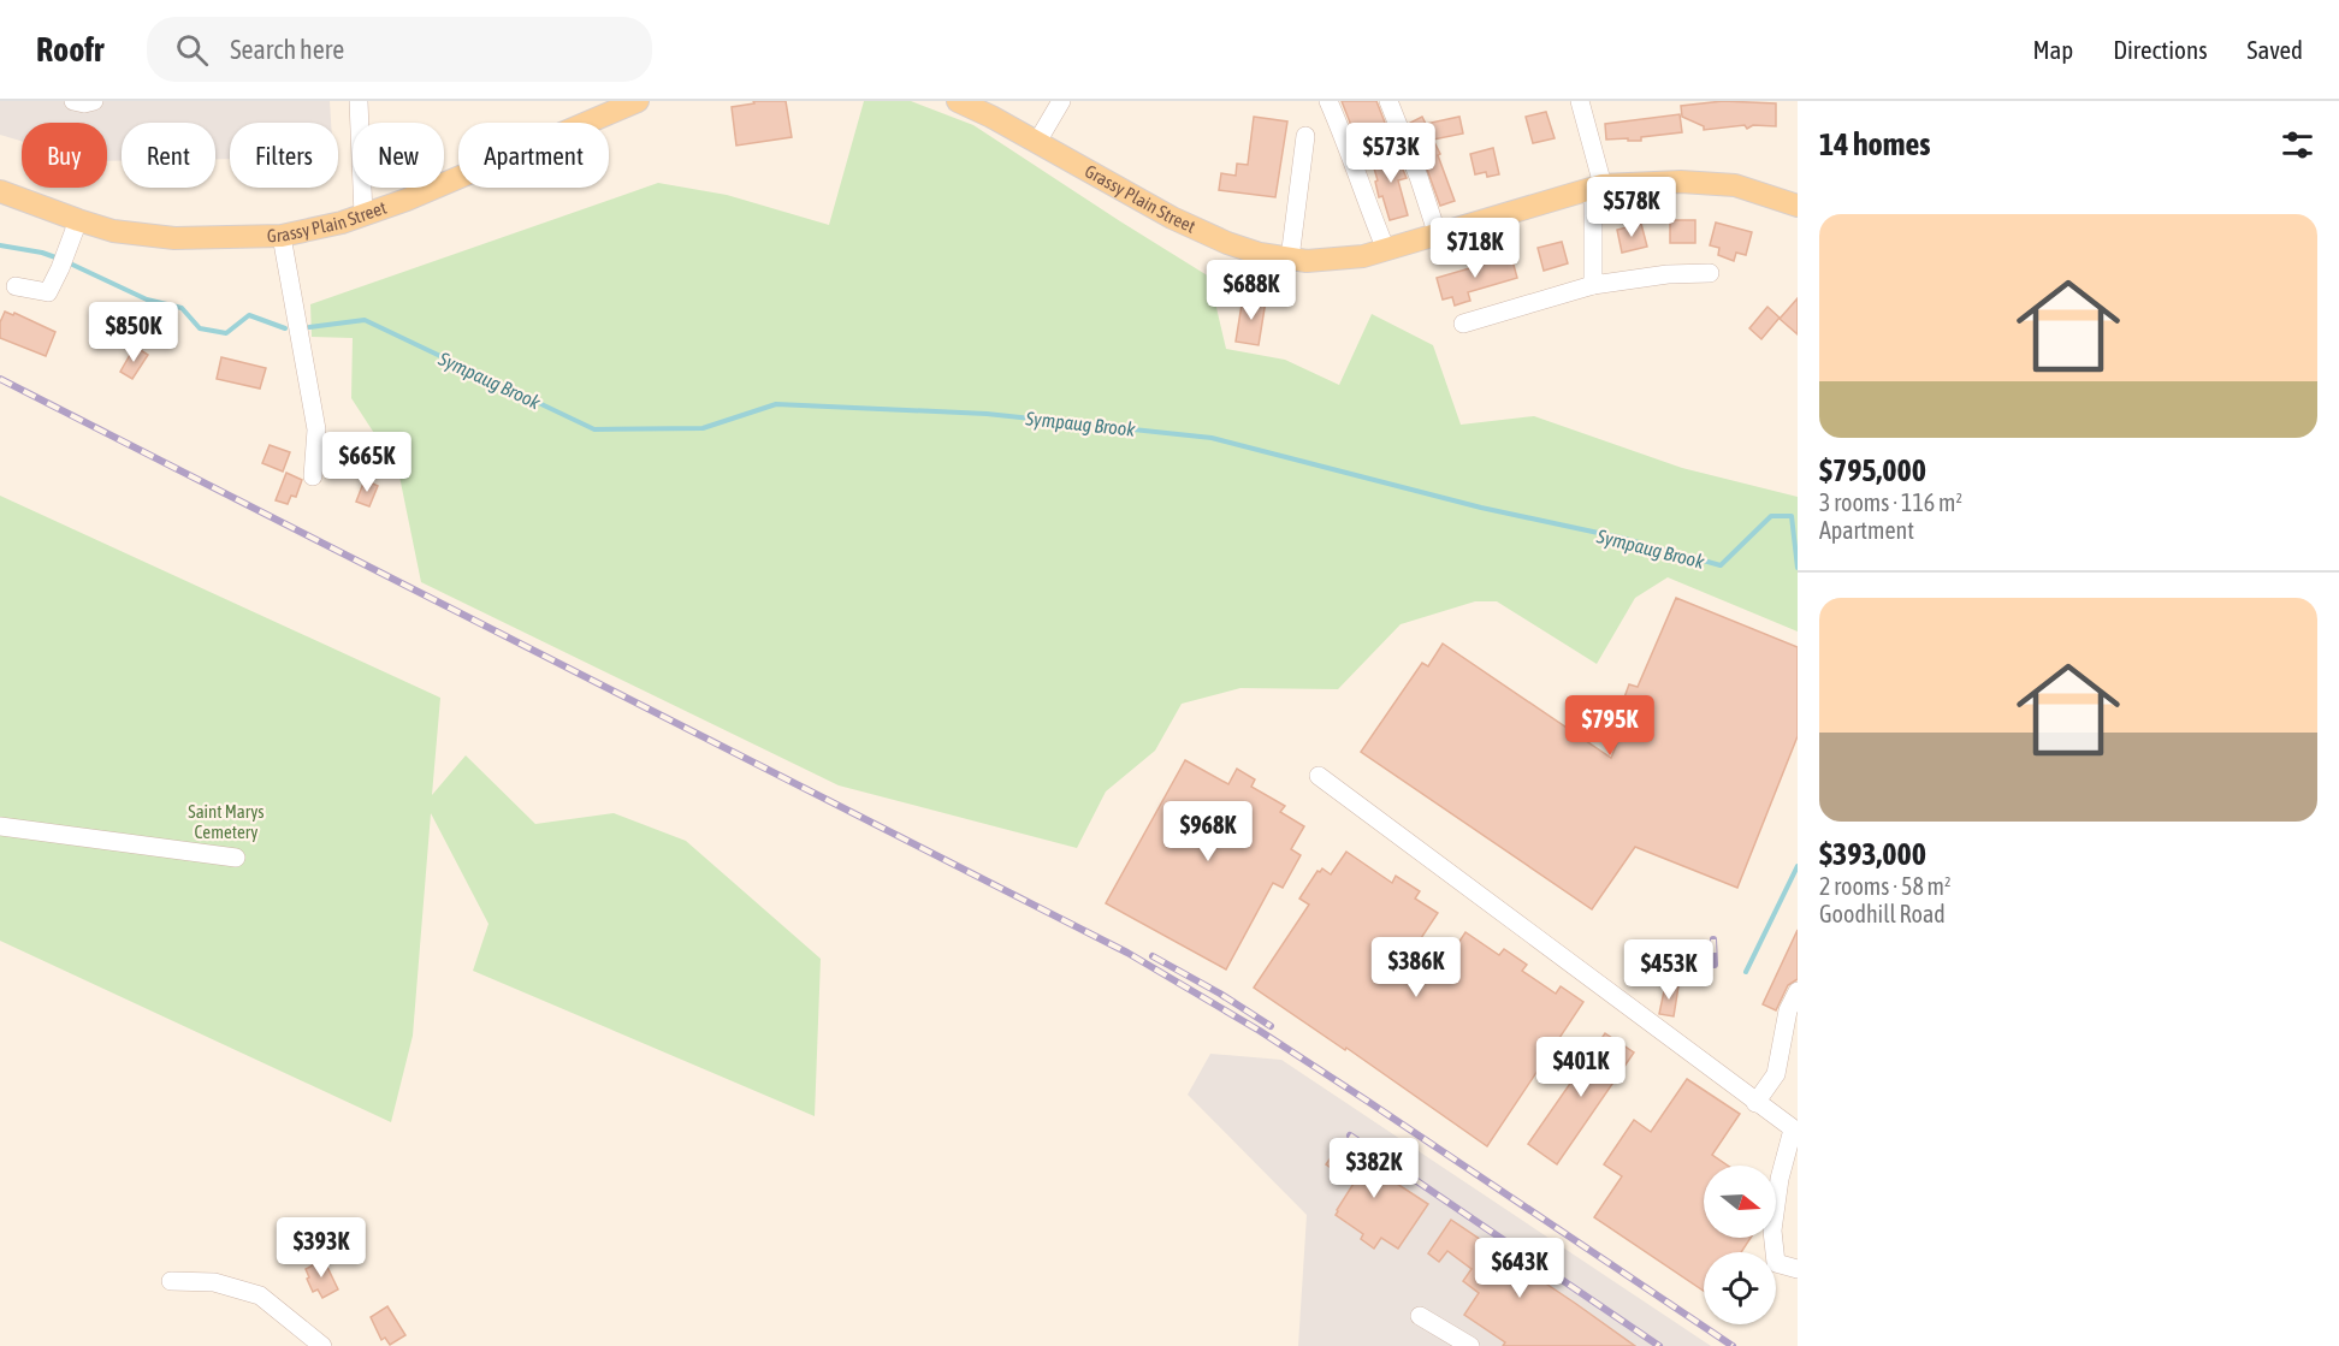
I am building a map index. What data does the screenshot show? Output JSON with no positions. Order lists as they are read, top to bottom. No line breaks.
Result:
{"streets":{"main road":["Grassy Plain Street"]},"water":["Sympaug Brook"],"parks":["Saint Marys Cemetery"],"north":"right","page":{"header":"Roofr","search":"Search here","nav":["Map","Directions","Saved"],"heading":"14 homes","price":["$573K","$578K","$718K","$688K","$850K","$665K","$795K","$968K","$386K","$453K","$401K","$382K","$393K","$643K"],"chip":["Buy","Rent","Filters","New","Apartment"],"list":[{"name":"$795,000","note":"3 rooms · 116 m² · Apartment"},{"name":"$393,000","note":"2 rooms · 58 m² · Goodhill Road"}]}}
